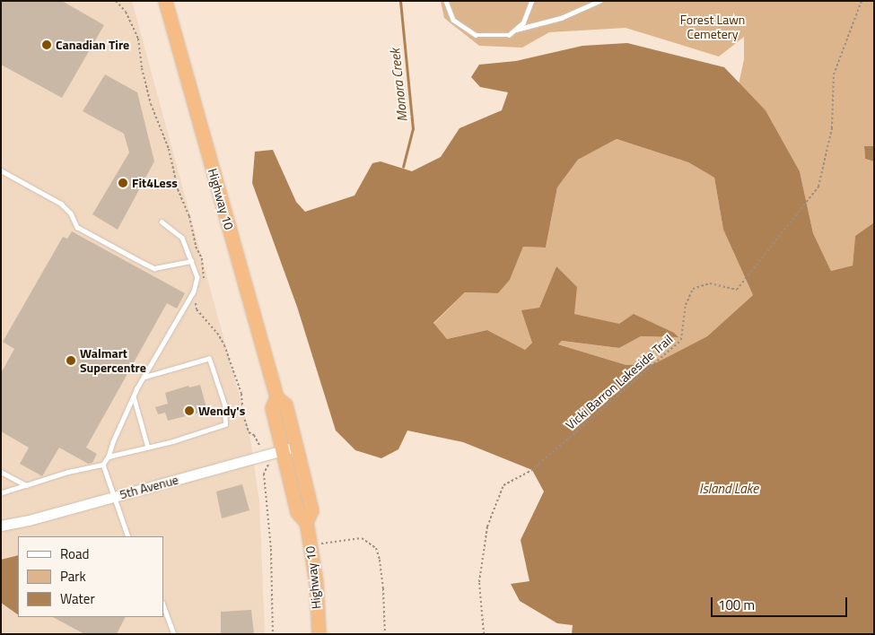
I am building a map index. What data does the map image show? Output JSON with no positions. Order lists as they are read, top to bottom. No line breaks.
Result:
{"streets":{"highway":["Highway 10"],"street":["5th Avenue"],"path":["Vicki Barron Lakeside Trail"]},"crossings":[["Highway 10","5th Avenue"]],"water":["Monora Creek","Island Lake"],"parks":["Forest Lawn Cemetery"],"places":["Canadian Tire","Fit4Less","Walmart Supercentre","Wendy's"],"legend":["Road","Park","Water"],"scale_bar":"100 m"}
